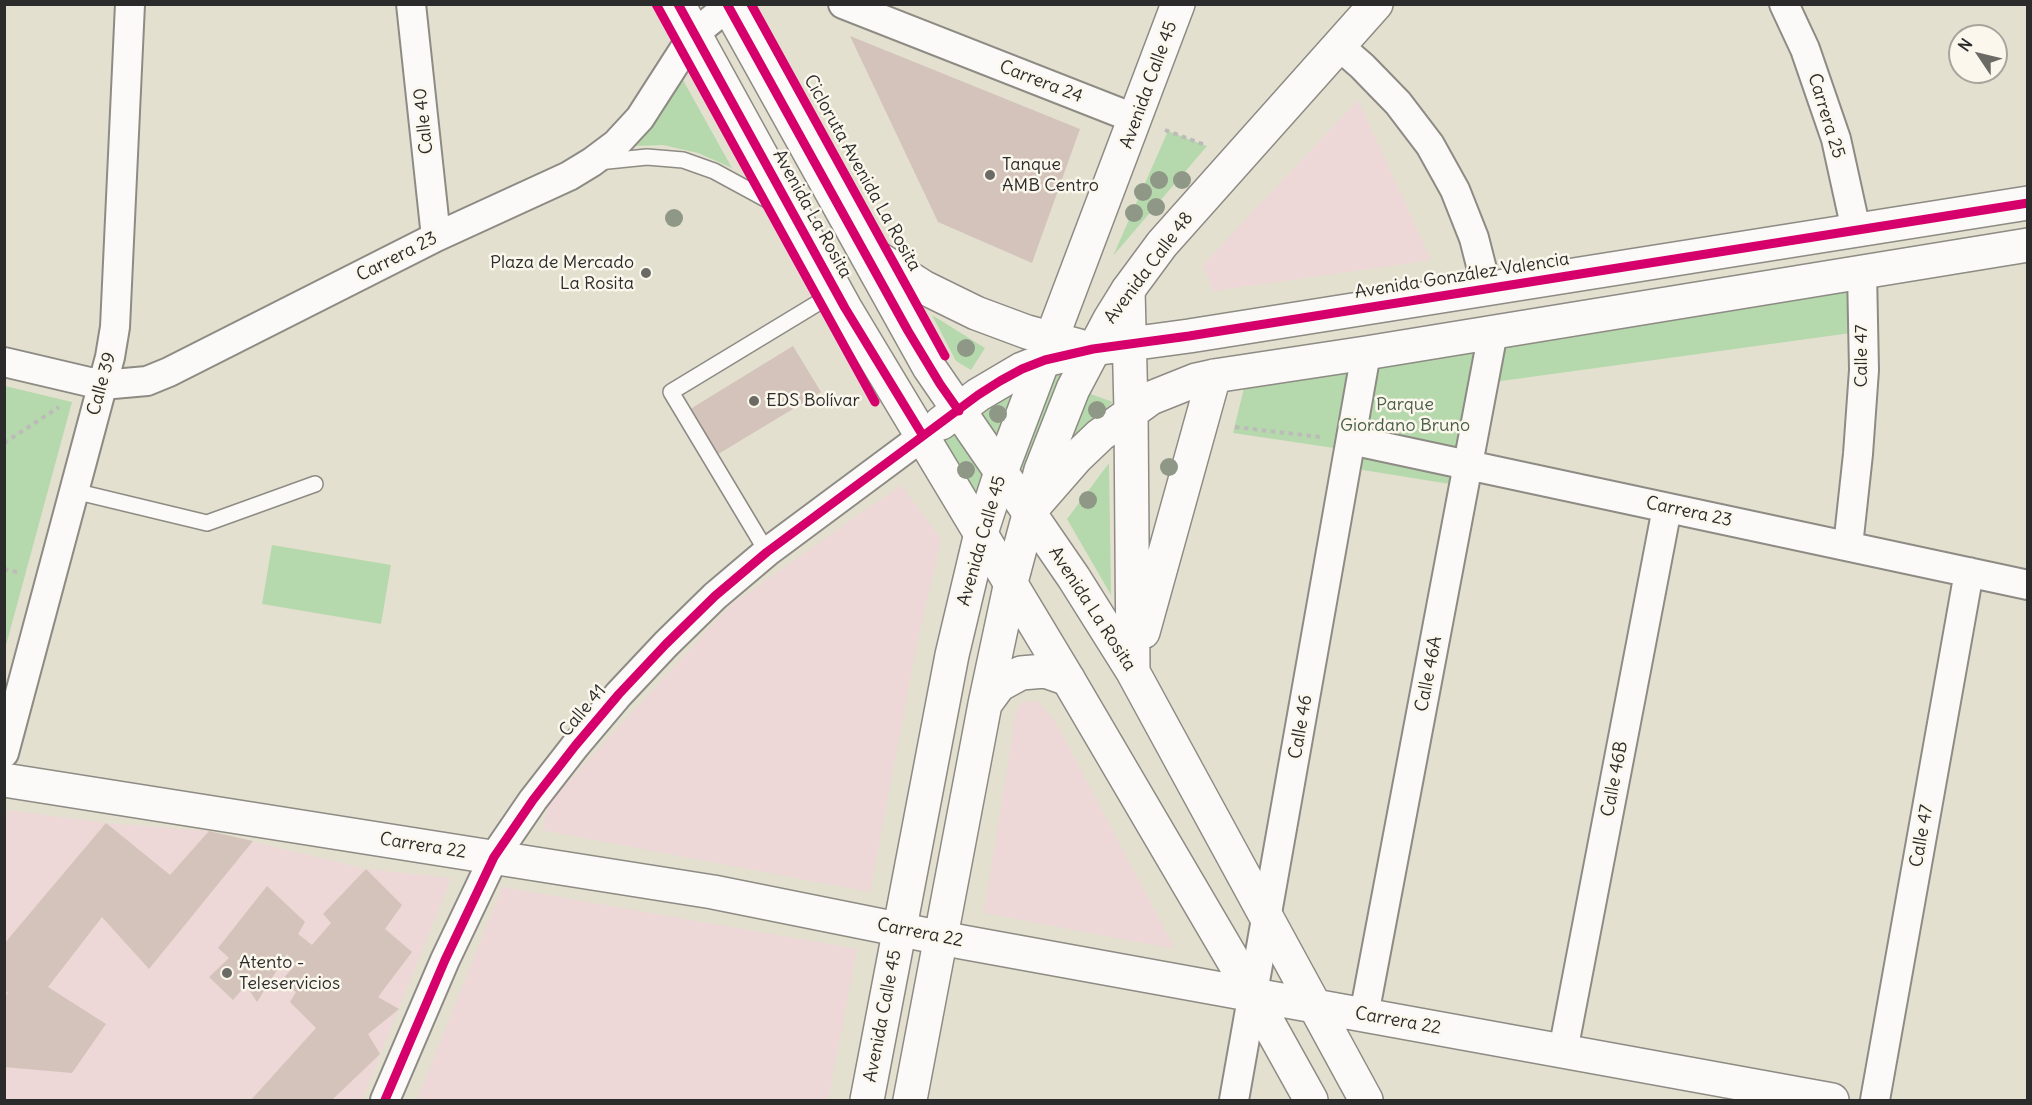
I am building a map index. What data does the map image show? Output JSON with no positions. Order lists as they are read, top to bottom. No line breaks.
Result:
{"streets":{"main road":["Avenida Calle 45","Avenida La Rosita","Avenida Calle 48","Avenida González Valencia","Carrera 22"],"street":["Carrera 24","Carrera 25","Calle 40","Carrera 23","Calle 47","Calle 39","Calle 46A","Calle 41","Calle 46","Calle 46B"],"cycle path":["Cicloruta Avenida La Rosita"]},"crossings":[["Carrera 24","Avenida Calle 45"],["Avenida Calle 45","Avenida La Rosita"],["Avenida Calle 45","Avenida González Valencia"],["Avenida Calle 45","Carrera 22"],["Carrera 25","Avenida González Valencia"],["Calle 40","Carrera 23"],["Avenida La Rosita","Carrera 23"],["Avenida La Rosita","Avenida Calle 48"],["Avenida La Rosita","Avenida González Valencia"],["Avenida La Rosita","Calle 41"],["Avenida La Rosita","Calle 46"],["Avenida La Rosita","Carrera 22"],["Carrera 23","Calle 47"],["Carrera 23","Calle 39"],["Carrera 23","Calle 46A"],["Carrera 23","Calle 46"],["Carrera 23","Calle 46B"],["Avenida Calle 48","Avenida González Valencia"],["Calle 46A","Carrera 22"],["Calle 41","Carrera 22"],["Calle 46","Carrera 22"],["Calle 46B","Carrera 22"]],"parks":["Parque Giordano Bruno"],"places":["Tanque AMB Centro","Plaza de Mercado La Rosita","EDS Bolívar","Atento - Teleservicios"],"north":"top left"}
